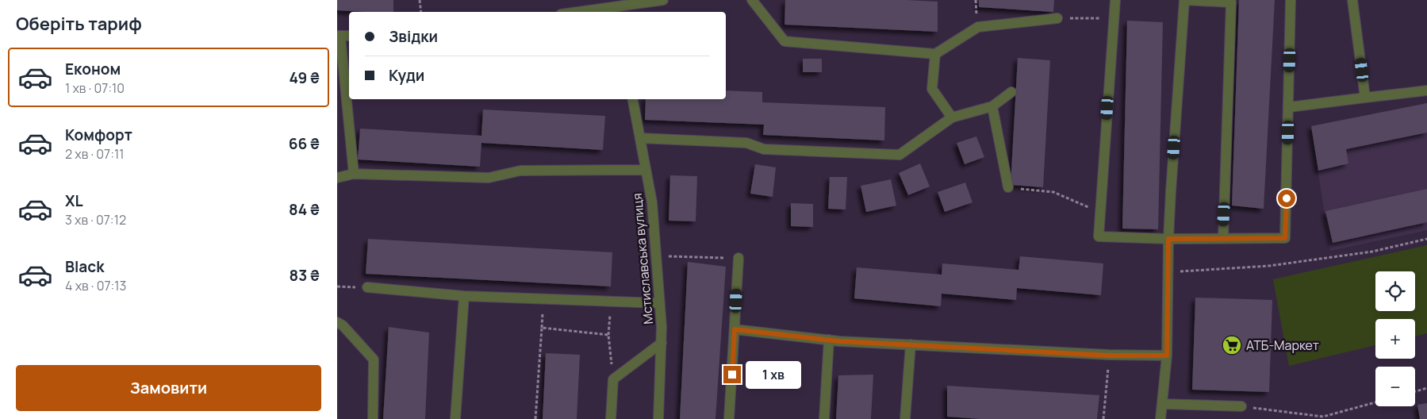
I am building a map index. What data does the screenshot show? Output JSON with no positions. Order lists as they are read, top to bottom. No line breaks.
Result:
{"streets":{"street":["Мстиславська вулиця"]},"places":{"supermarket":["АТБ-Маркет"]},"page":{"heading":"Оберіть тариф","banner":["Звідки","Куди"],"list":[{"name":"Економ","note":"1 хв · 07:10","value":"49 ₴"},{"name":"Комфорт","note":"2 хв · 07:11","value":"66 ₴"},{"name":"XL","note":"3 хв · 07:12","value":"84 ₴"},{"name":"Black","note":"4 хв · 07:13","value":"83 ₴"}],"map_buttons":["+","−"],"buttons":"Замовити","bubble":"1 хв"}}
